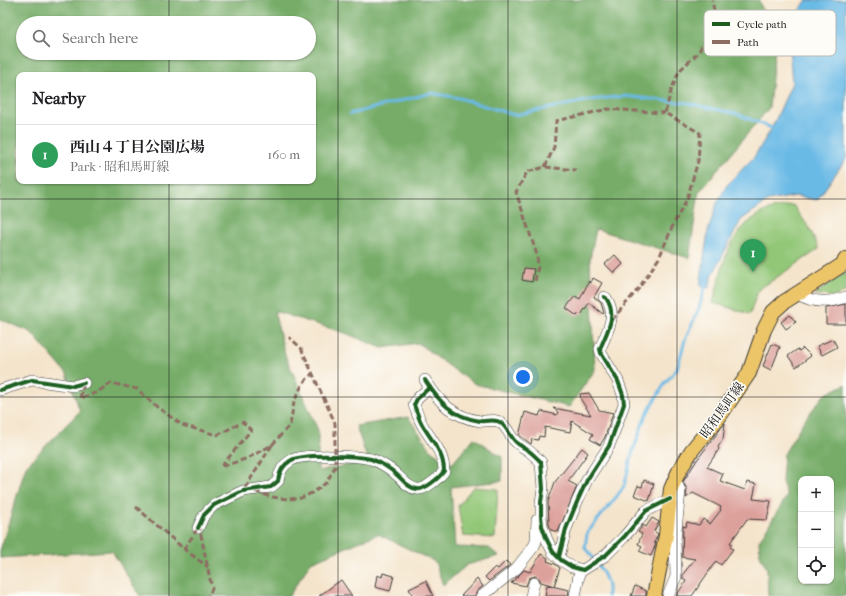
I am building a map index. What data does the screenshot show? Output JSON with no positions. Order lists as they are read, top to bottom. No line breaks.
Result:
{"streets":{"main road":["昭和馬町線"]},"legend":["Cycle path","Path"],"page":{"search":"Search here","heading":"Nearby","list":[{"mark":"1","name":"西山４丁目公園広場","note":"Park · 昭和馬町線","value":"160 m"}],"pins":"1","map_buttons":["+","−"]}}
